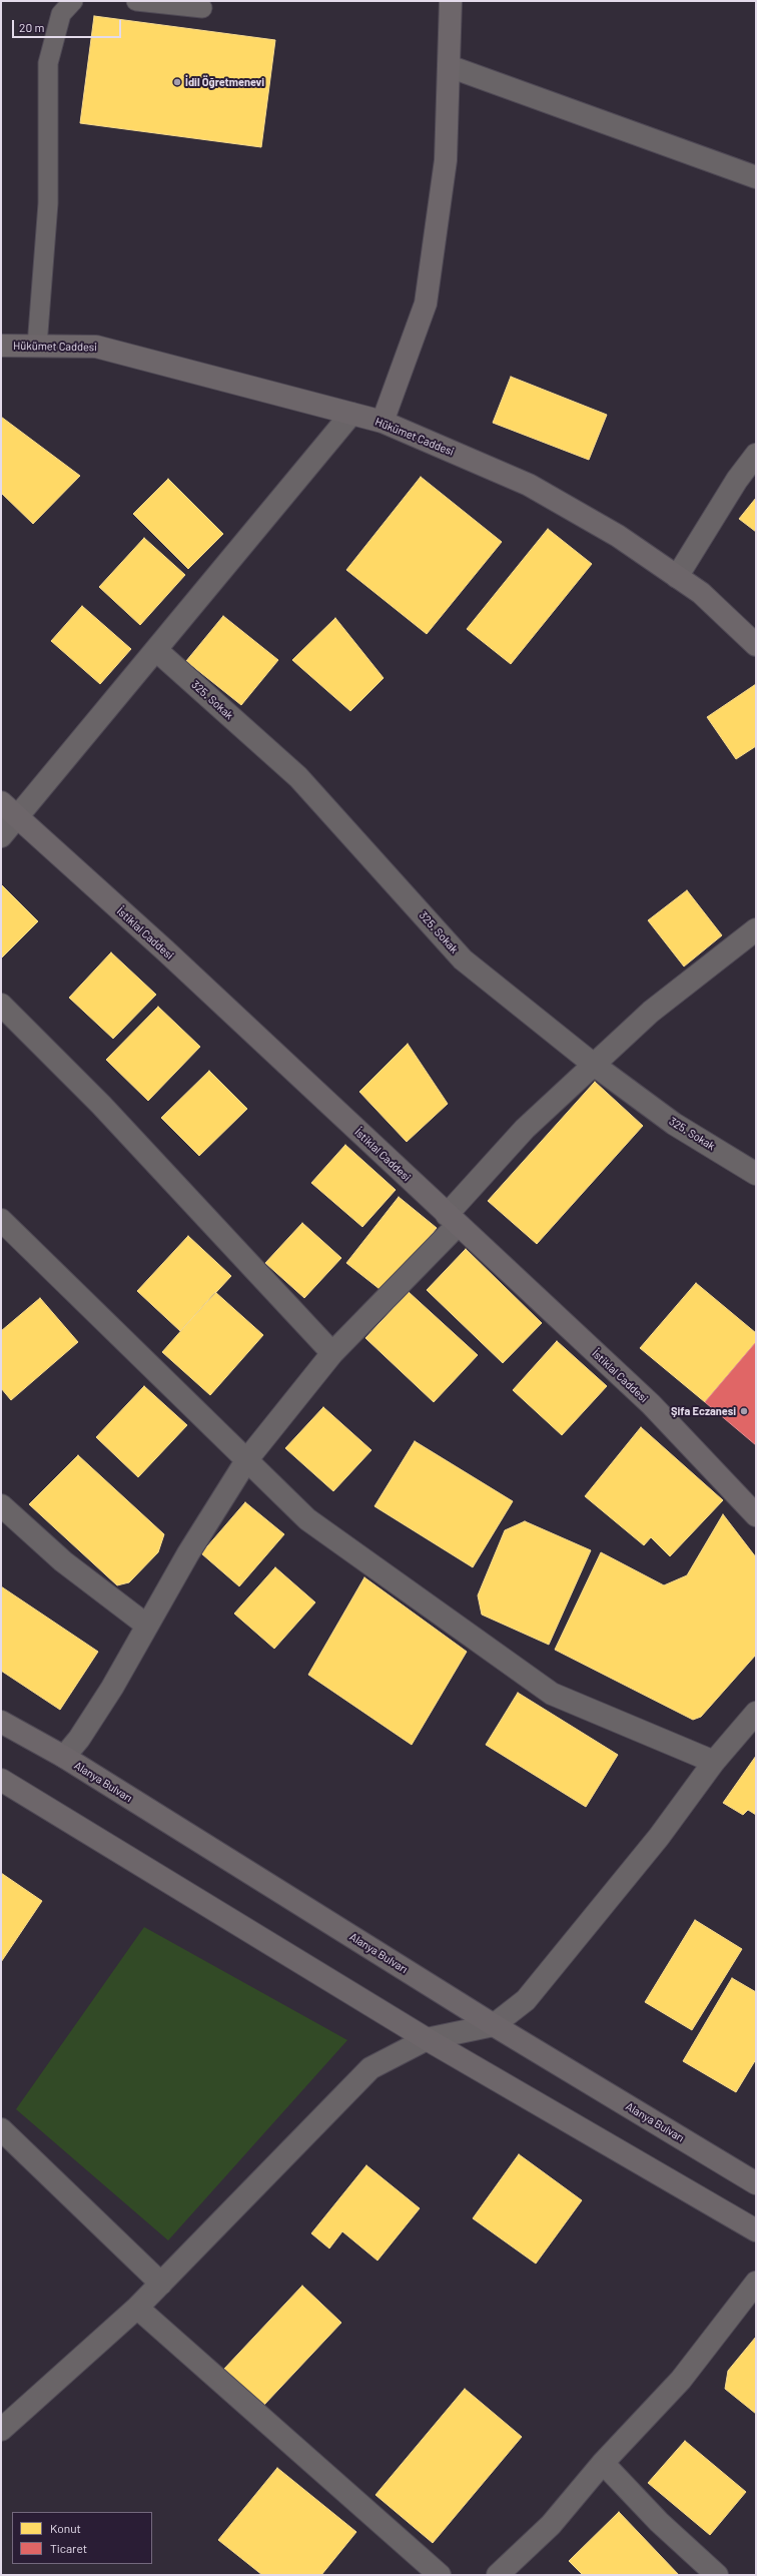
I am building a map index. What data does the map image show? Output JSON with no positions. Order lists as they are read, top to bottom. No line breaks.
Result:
{"streets":{"street":["Hükümet Caddesi","325. Sokak","İstiklal Caddesi","Alanya Bulvarı"]},"places":["İdil Öğretmenevi","Şifa Eczanesi"],"legend":["Konut","Ticaret"],"scale_bar":"20 m"}
